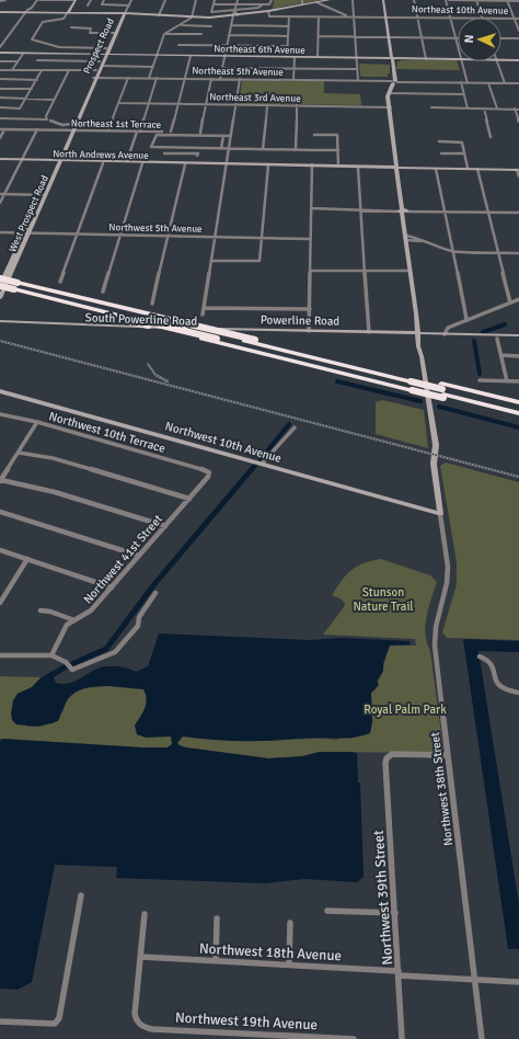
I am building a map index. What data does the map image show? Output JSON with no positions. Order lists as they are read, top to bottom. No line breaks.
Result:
{"streets":{"main road":["Prospect Road","Northeast 6th Avenue","North Andrews Avenue","West Prospect Road","South Powerline Road","Powerline Road","Northwest 10th Avenue","Northwest 38th Street"],"street":["Northeast 10th Avenue","Northeast 5th Avenue","Northeast 3rd Avenue","Northeast 1st Terrace","Northwest 5th Avenue","Northwest 10th Terrace","Northwest 41st Street","Northwest 39th Street","Northwest 18th Avenue","Northwest 19th Avenue"]},"crossings":[["Prospect Road","Northeast 6th Avenue"],["Prospect Road","Northeast 5th Avenue"],["Prospect Road","Northeast 1st Terrace"],["Prospect Road","North Andrews Avenue"],["Prospect Road","West Prospect Road"],["Northeast 3rd Avenue","Northwest 38th Street"],["North Andrews Avenue","West Prospect Road"],["North Andrews Avenue","Northwest 38th Street"],["West Prospect Road","Northwest 5th Avenue"],["South Powerline Road","Powerline Road"],["Powerline Road","Northwest 38th Street"],["Northwest 10th Terrace","Northwest 41st Street"],["Northwest 10th Avenue","Northwest 38th Street"],["Northwest 38th Street","Northwest 39th Street"],["Northwest 38th Street","Northwest 18th Avenue"],["Northwest 39th Street","Northwest 18th Avenue"],["Northwest 18th Avenue","Northwest 19th Avenue"]],"parks":["Stunson Nature Trail","Royal Palm Park"],"north":"left"}
